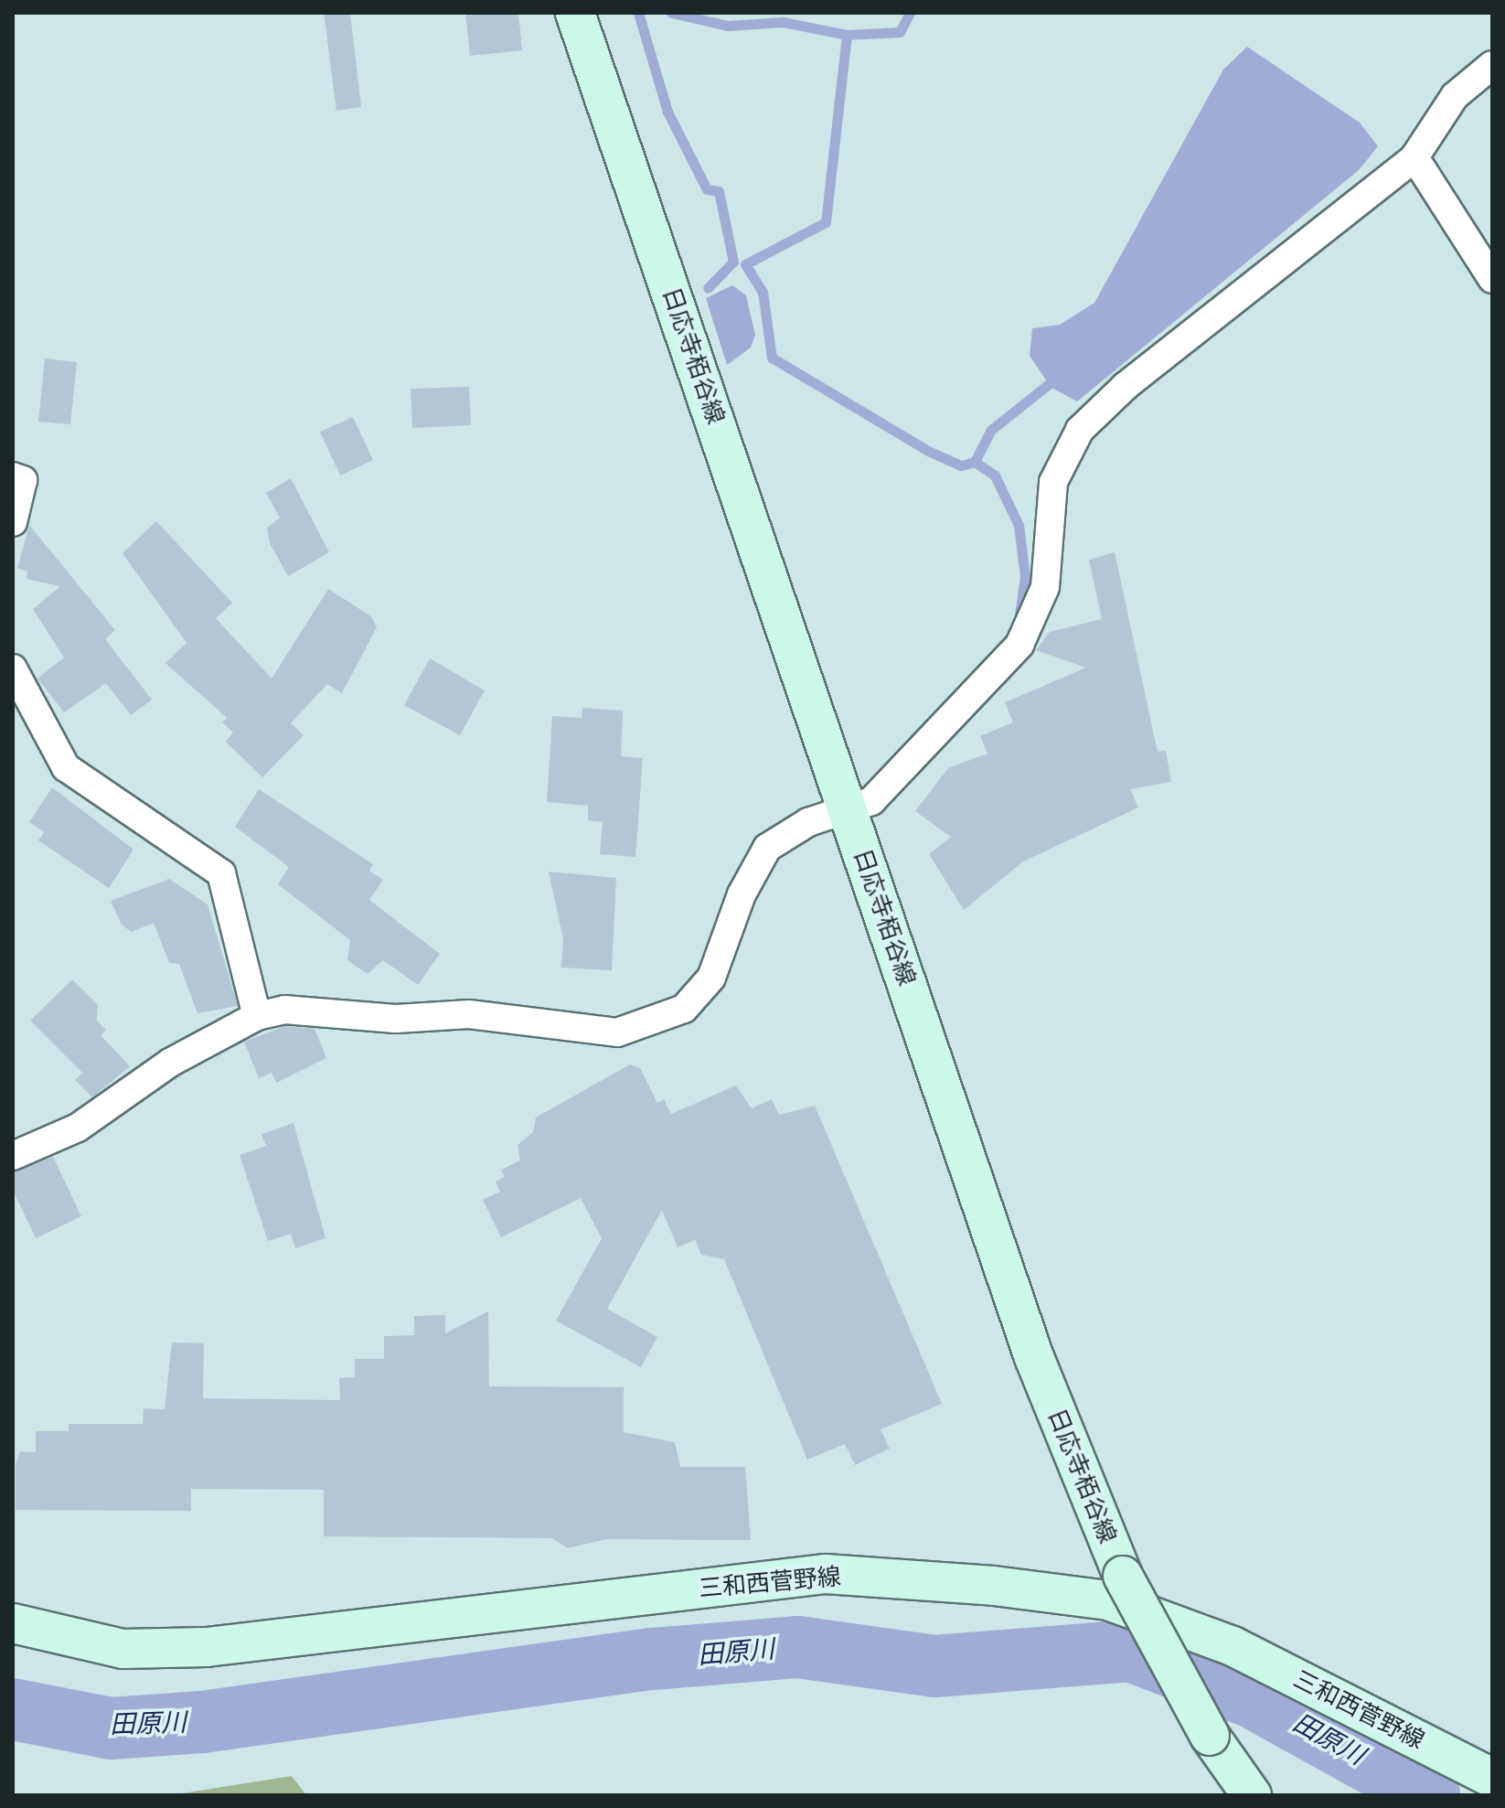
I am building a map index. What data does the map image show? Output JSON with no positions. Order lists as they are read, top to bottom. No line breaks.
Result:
{"streets":{"main road":["日応寺栢谷線","三和西菅野線"]},"water":["田原川"]}
